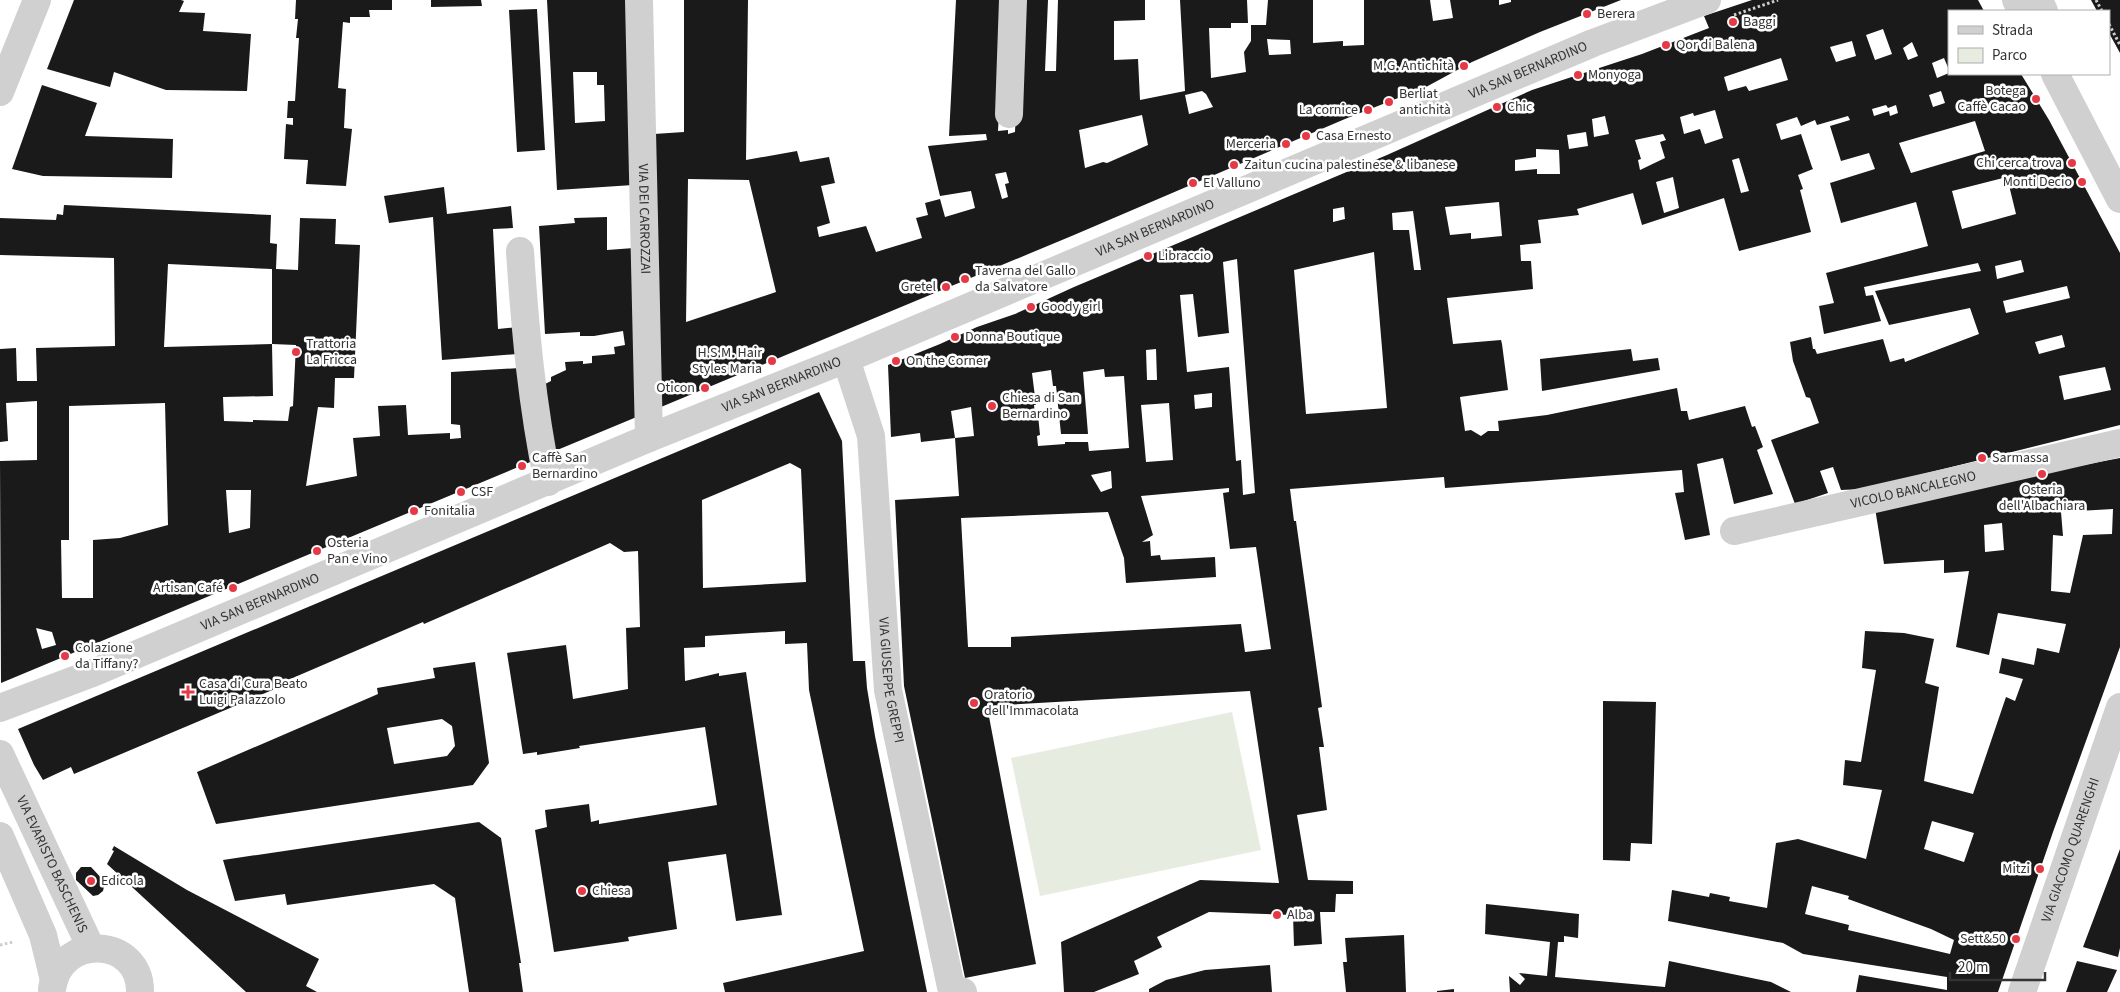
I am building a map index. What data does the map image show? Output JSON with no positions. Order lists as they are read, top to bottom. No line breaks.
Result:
{"streets":{"street":["VIA SAN BERNARDINO","VIA DEI CARROZZAI","VICOLO BANCALEGNO","VIA GIUSEPPE GREPPI","VIA GIACOMO QUARENGHI","VIA EVARISTO BASCHENIS"]},"crossings":[["VIA SAN BERNARDINO","VIA DEI CARROZZAI"],["VIA SAN BERNARDINO","VIA GIUSEPPE GREPPI"]],"places":{"other":["Berera","Baggi","Qor di Balena","M.G. Antichità","Monyoga","Botega Caffè Cacao","Berliat antichità","Chic","La cornice","Casa Ernesto","Merceria","Chi cerca trova","Zaitun cucina palestinese & libanese","Monti Decio","El Valluno","Libraccio","Taverna del Gallo da Salvatore","Gretel","Goody girl","Donna Boutique","Trattoria La Fricca","H.S.M. Hair Styles Maria","On the Corner","Oticon","Chiesa di San Bernardino","Sarmassa","Caffè San Bernardino","Osteria dell'Albachiara","CSF","Fonitalia","Osteria Pan e Vino","Artisan Café","Colazione da Tiffany?","Oratorio dell'Immacolata","Mitzi","Edicola","Chiesa","Alba","Sett&50"],"health":["Casa di Cura Beato Luigi Palazzolo"]},"legend":["Strada","Parco"],"scale_bar":"20 m"}
